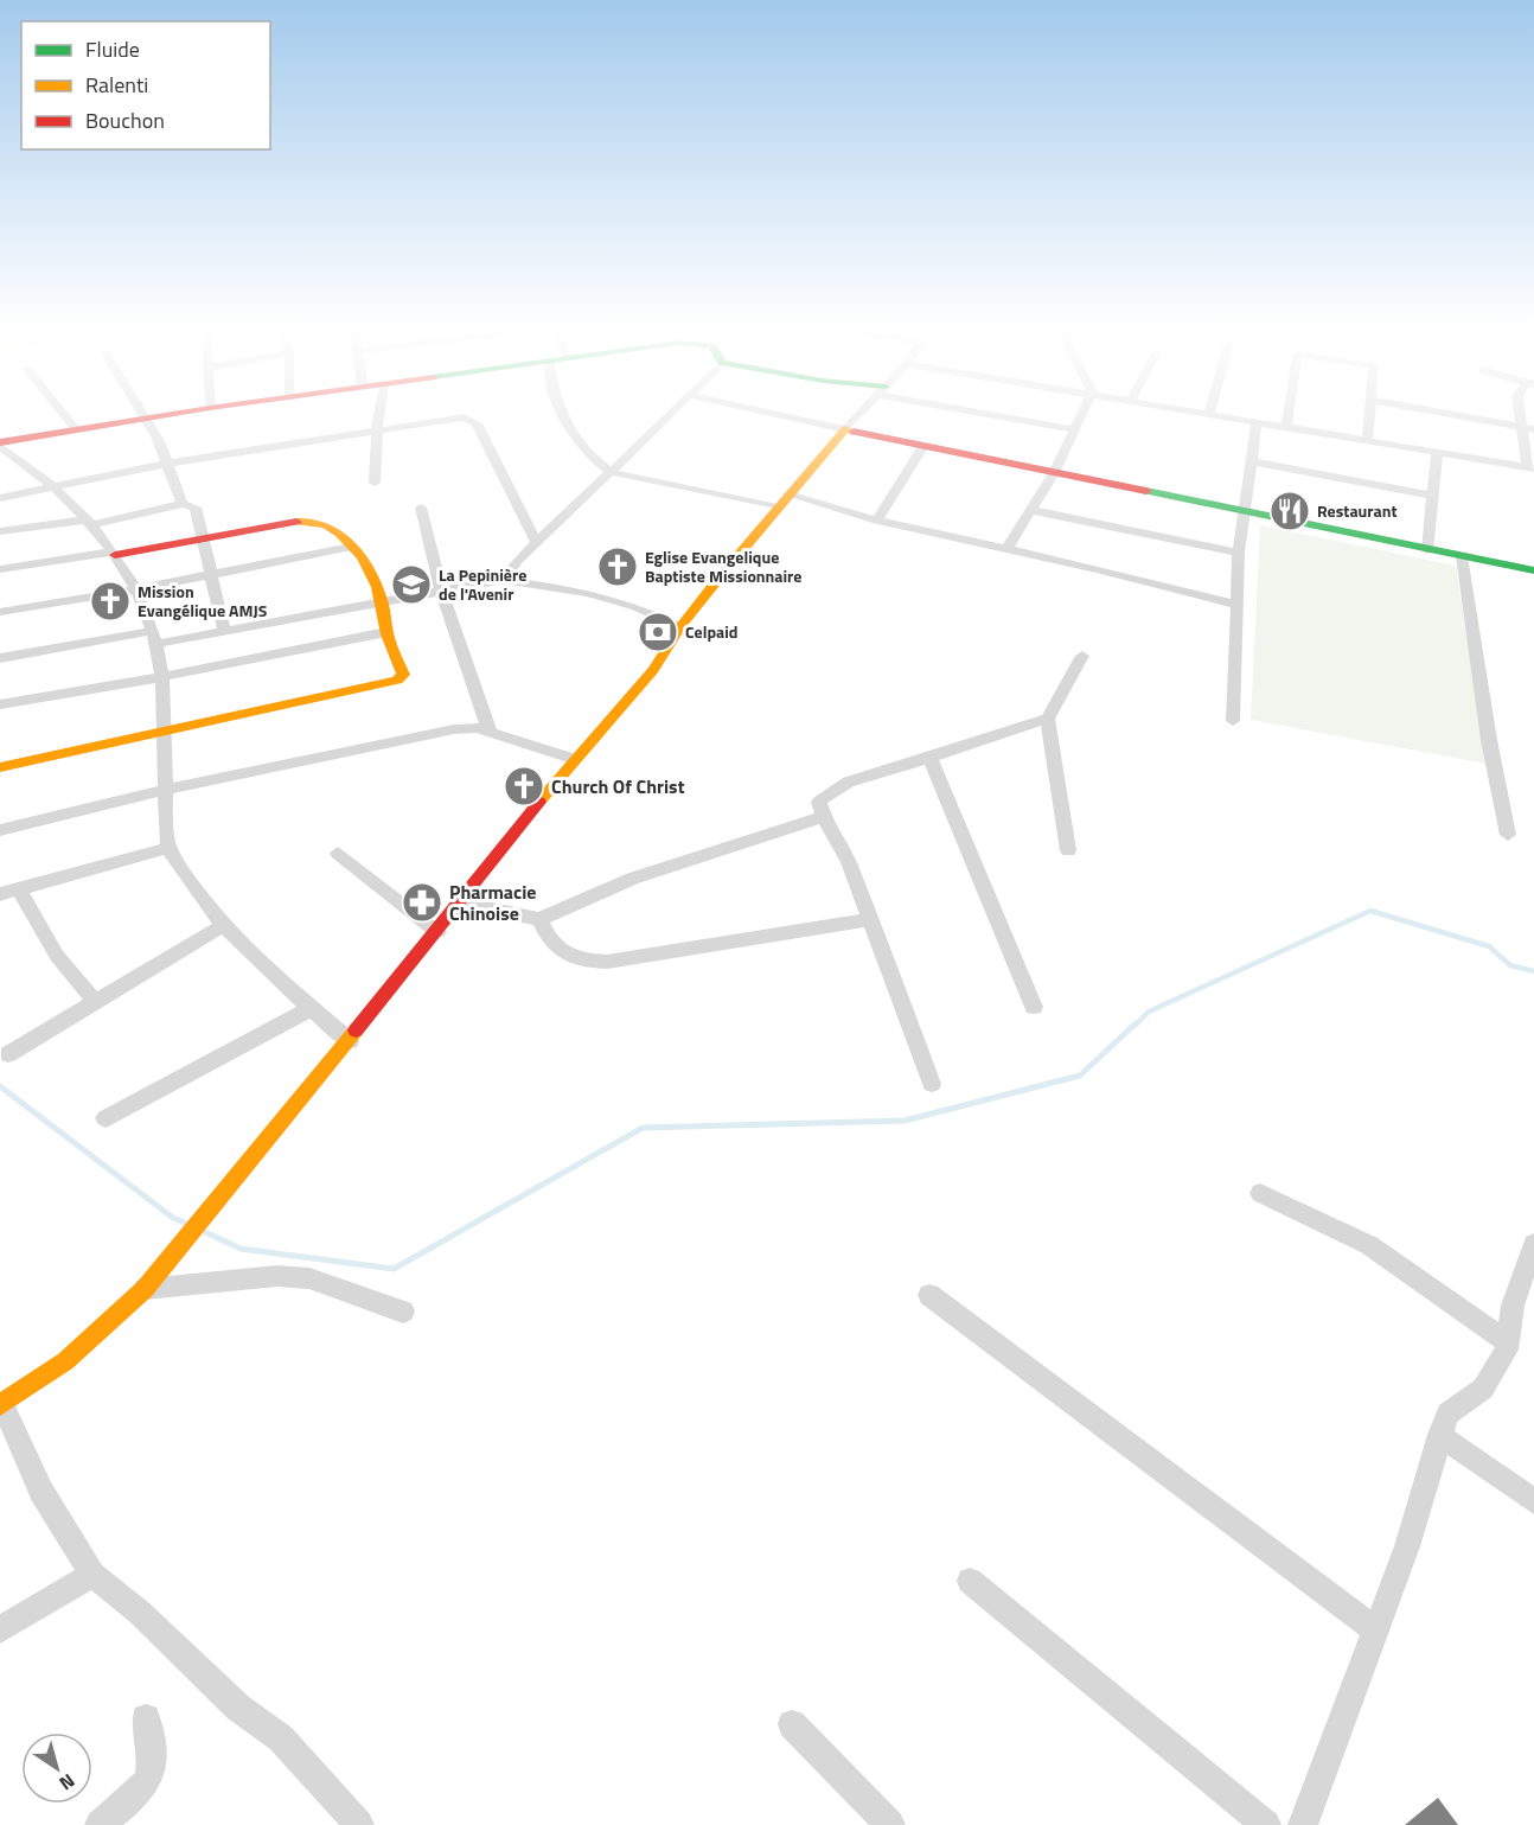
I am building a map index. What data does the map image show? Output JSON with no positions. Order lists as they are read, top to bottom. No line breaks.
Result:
{"places":{"restaurant":["Restaurant"],"church":["Eglise Evangelique Baptiste Missionnaire","Mission Evangélique AMJS","Church Of Christ"],"school or university":["La Pepinière de l'Avenir"],"bank":["Celpaid"],"pharmacy":["Pharmacie Chinoise"]},"legend":["Fluide","Ralenti","Bouchon"],"north":"bottom right"}
